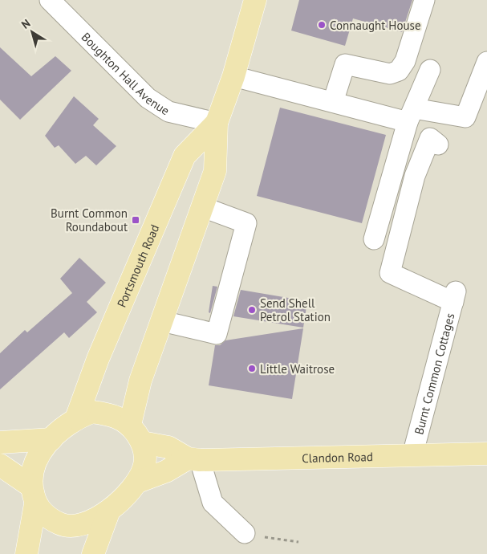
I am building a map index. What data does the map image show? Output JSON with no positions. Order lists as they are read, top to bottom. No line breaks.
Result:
{"streets":{"main road":["Portsmouth Road","Clandon Road"],"street":["Boughton Hall Avenue","Burnt Common Cottages"]},"crossings":[["Boughton Hall Avenue","Portsmouth Road"],["Portsmouth Road","Clandon Road"],["Burnt Common Cottages","Clandon Road"]],"places":{"other":["Connaught House","Send Shell Petrol Station","Little Waitrose"],"transit":["Burnt Common Roundabout"]},"north":"top left"}
